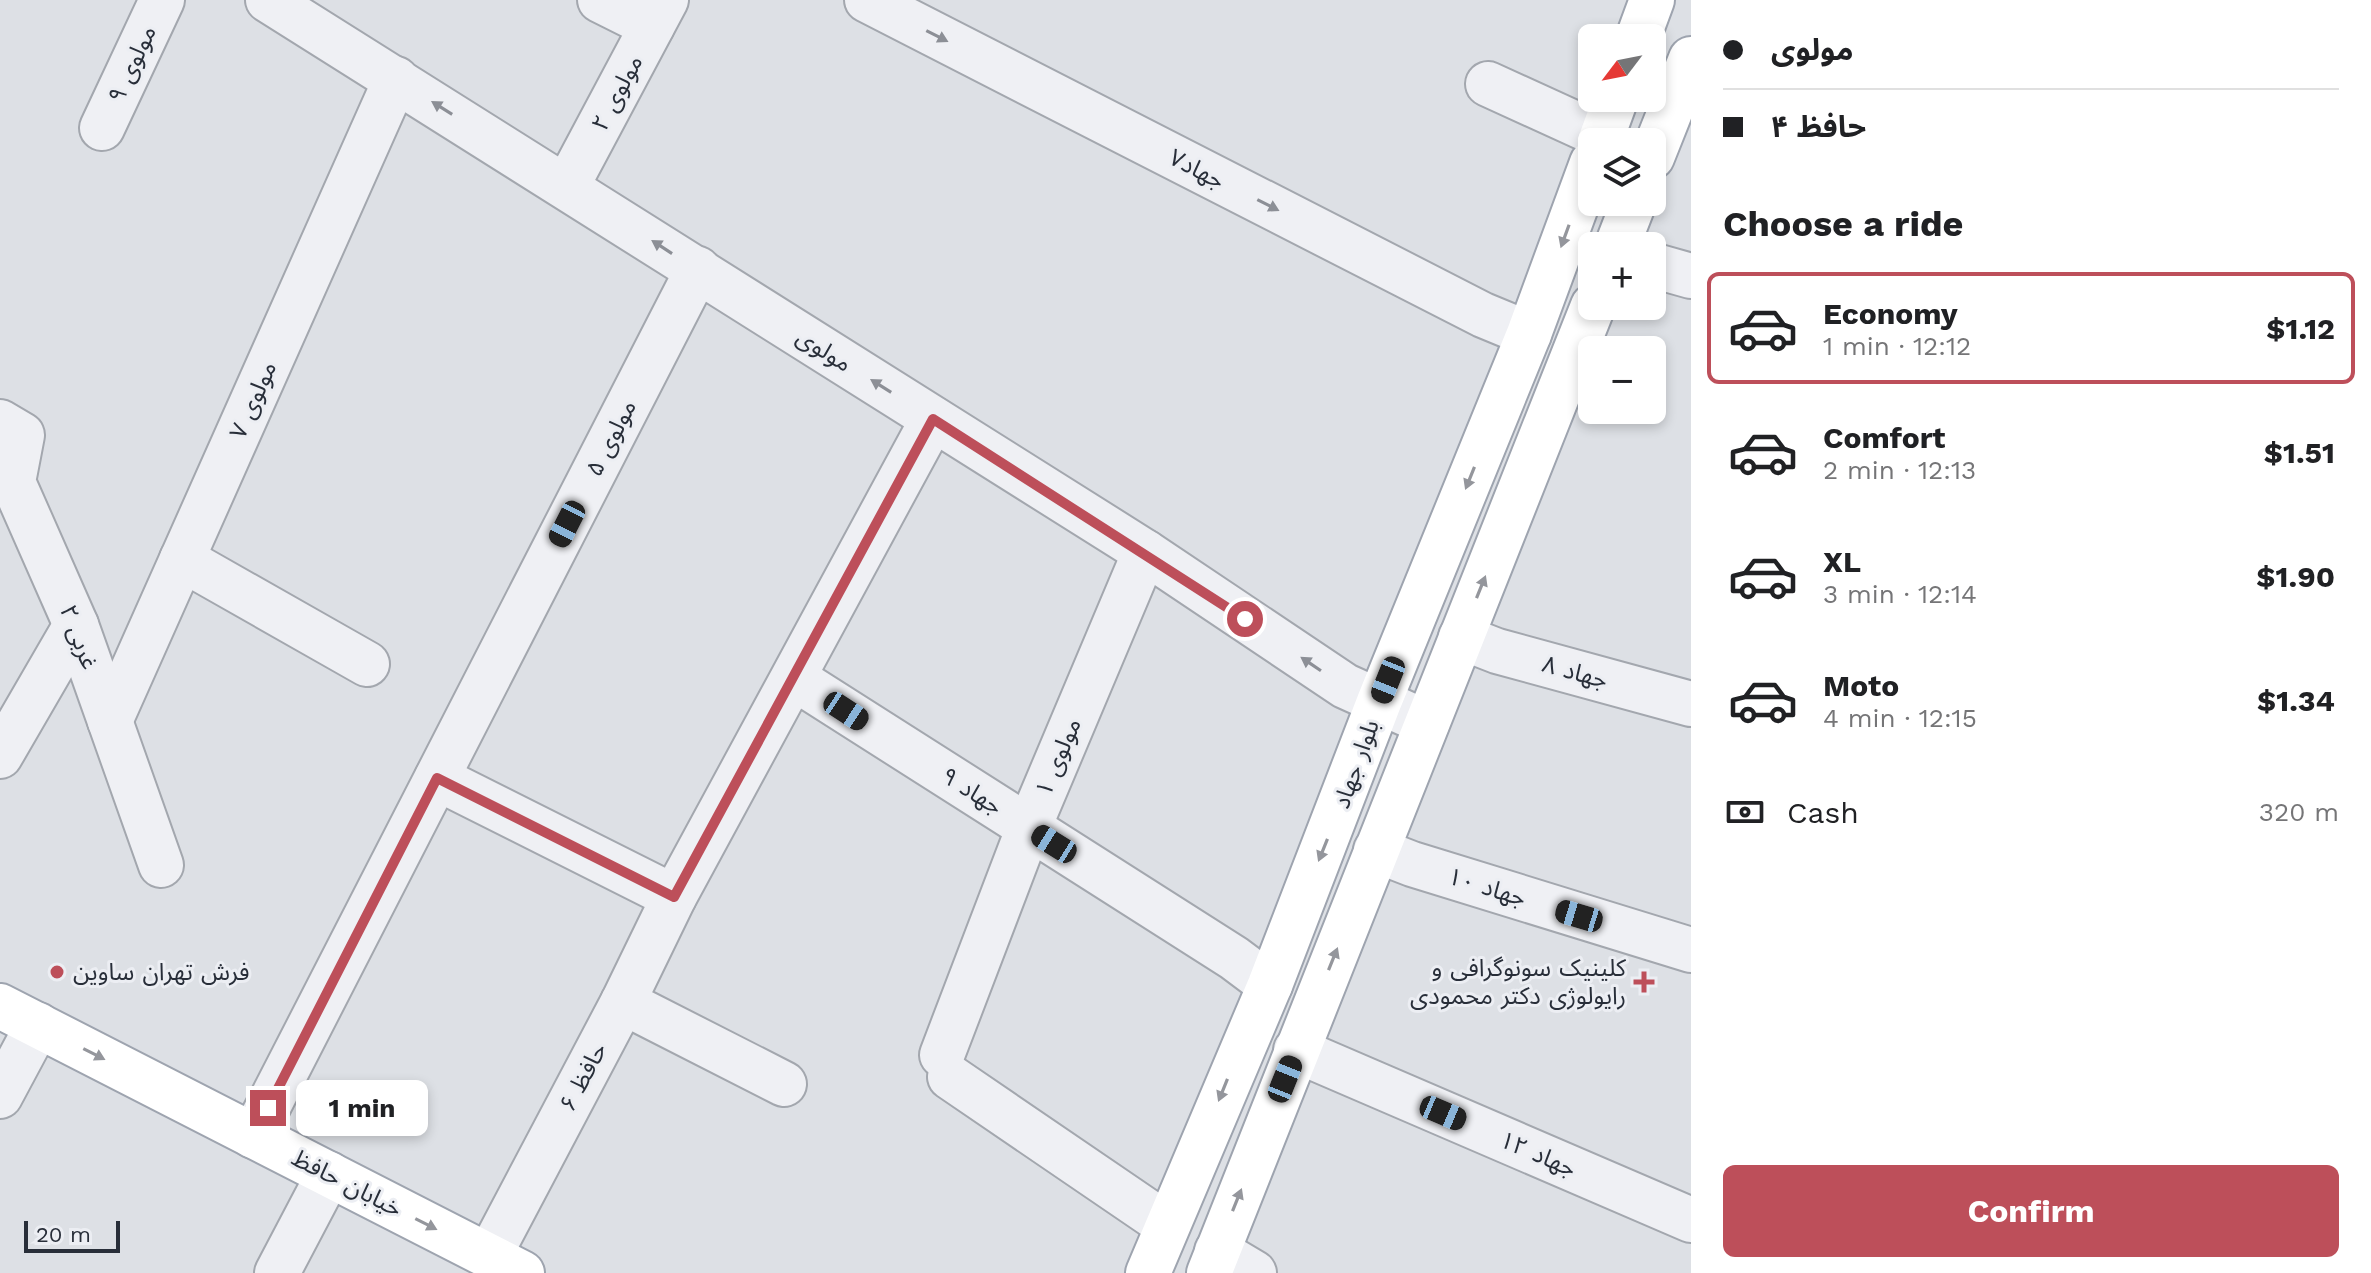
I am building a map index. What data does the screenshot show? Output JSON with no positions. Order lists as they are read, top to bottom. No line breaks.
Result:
{"streets":{"main road":["بلوار جهاد","خیابان حافظ"],"street":["مولوی ۹","مولوی ۲","جهاد۷","مولوی","مولوی ۷","مولوی ۵","غربی ۲","جهاد ۸","مولوی ۱","جهاد ۹","جهاد ۱۰","حافظ ۶","جهاد ۱۲"]},"crossings":[["مولوی ۲","مولوی"],["جهاد۷","بلوار جهاد"],["مولوی","مولوی ۷"],["مولوی","مولوی ۵"],["مولوی","مولوی ۱"],["مولوی","بلوار جهاد"],["مولوی","حافظ ۶"],["مولوی ۷","غربی ۲"],["مولوی ۵","خیابان حافظ"],["جهاد ۸","بلوار جهاد"],["مولوی ۱","بلوار جهاد"],["مولوی ۱","جهاد ۹"],["بلوار جهاد","جهاد ۹"],["بلوار جهاد","جهاد ۱۰"],["بلوار جهاد","جهاد ۱۲"],["جهاد ۹","حافظ ۶"],["حافظ ۶","خیابان حافظ"]],"one_way":["جهاد۷","مولوی","خیابان حافظ"],"places":{"other":["فرش تهران ساوین"],"health":["کلینیک سونوگرافی و رایولوژی دکتر محمودی"]},"scale_bar":"20 m","north":"bottom left","page":{"banner":["مولوی","حافظ ۴"],"map_buttons":["+","−"],"heading":"Choose a ride","list":[{"name":"Economy","note":"1 min · 12:12","value":"$1.12"},{"name":"Comfort","note":"2 min · 12:13","value":"$1.51"},{"name":"XL","note":"3 min · 12:14","value":"$1.90"},{"name":"Moto","note":"4 min · 12:15","value":"$1.34"}],"pay":["Cash","320 m"],"bubble":"1 min","buttons":"Confirm","scale":"20 m"}}
